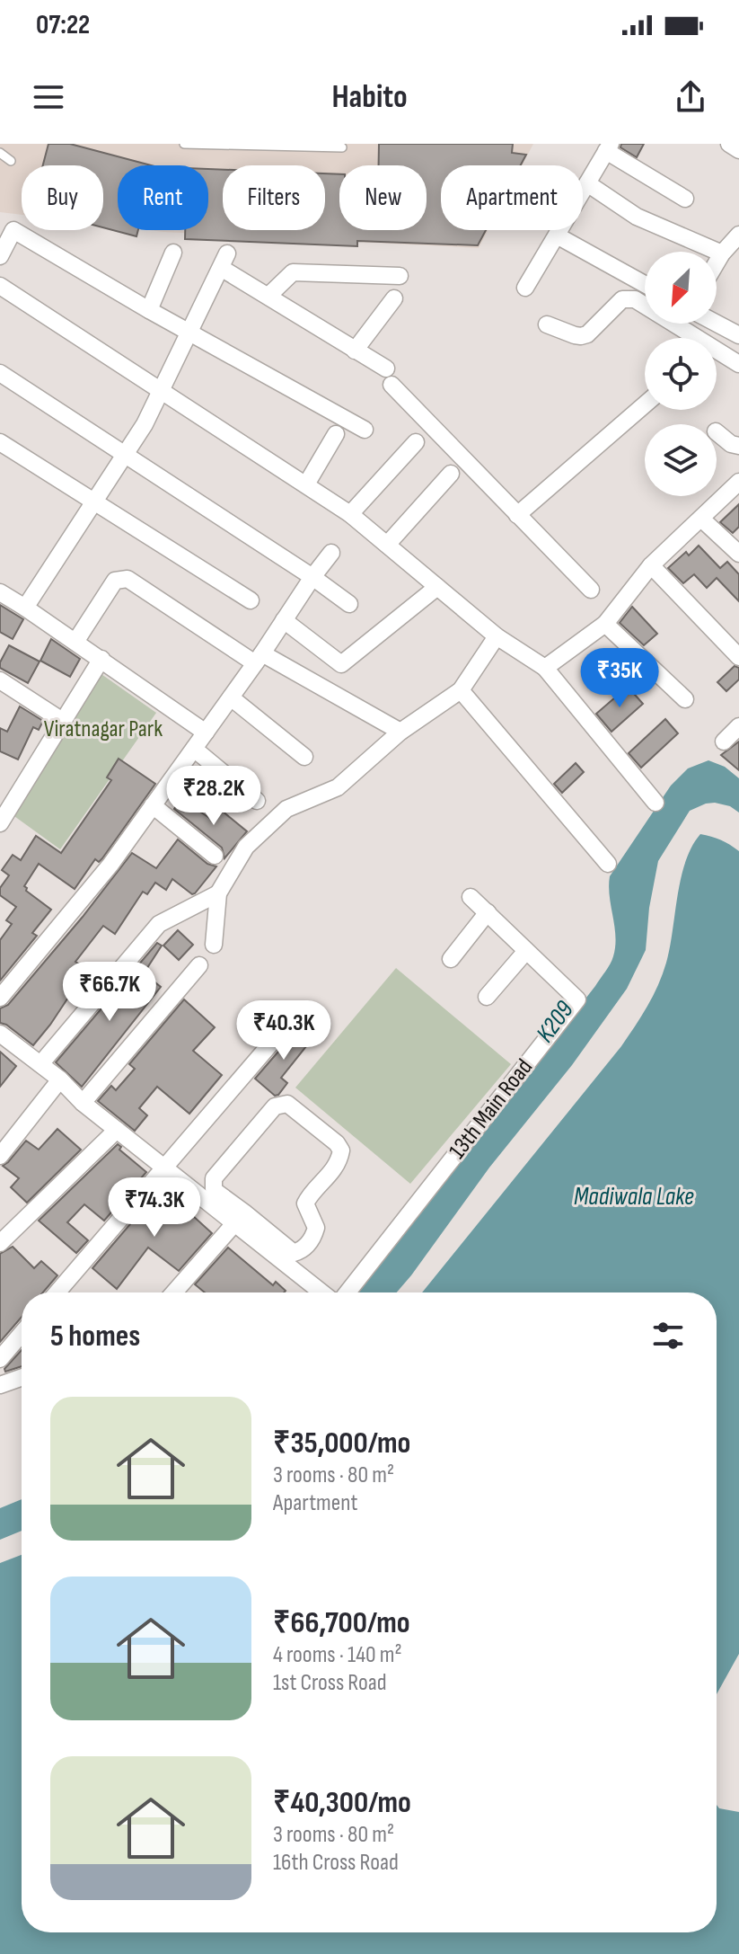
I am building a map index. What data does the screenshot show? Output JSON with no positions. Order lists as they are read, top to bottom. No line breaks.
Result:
{"streets":{"street":["13th Main Road"]},"water":["K209","Madiwala Lake"],"parks":["Viratnagar Park"],"north":"bottom left","page":{"status":"07:22","header":"Habito","chip":["Buy","Rent","Filters","New","Apartment"],"price":["₹35K","₹28.2K","₹66.7K","₹40.3K","₹74.3K"],"heading":"5 homes","list":[{"name":"₹35,000/mo","note":"3 rooms · 80 m² · Apartment"},{"name":"₹66,700/mo","note":"4 rooms · 140 m² · 1st Cross Road"},{"name":"₹40,300/mo","note":"3 rooms · 80 m² · 16th Cross Road"}]}}
